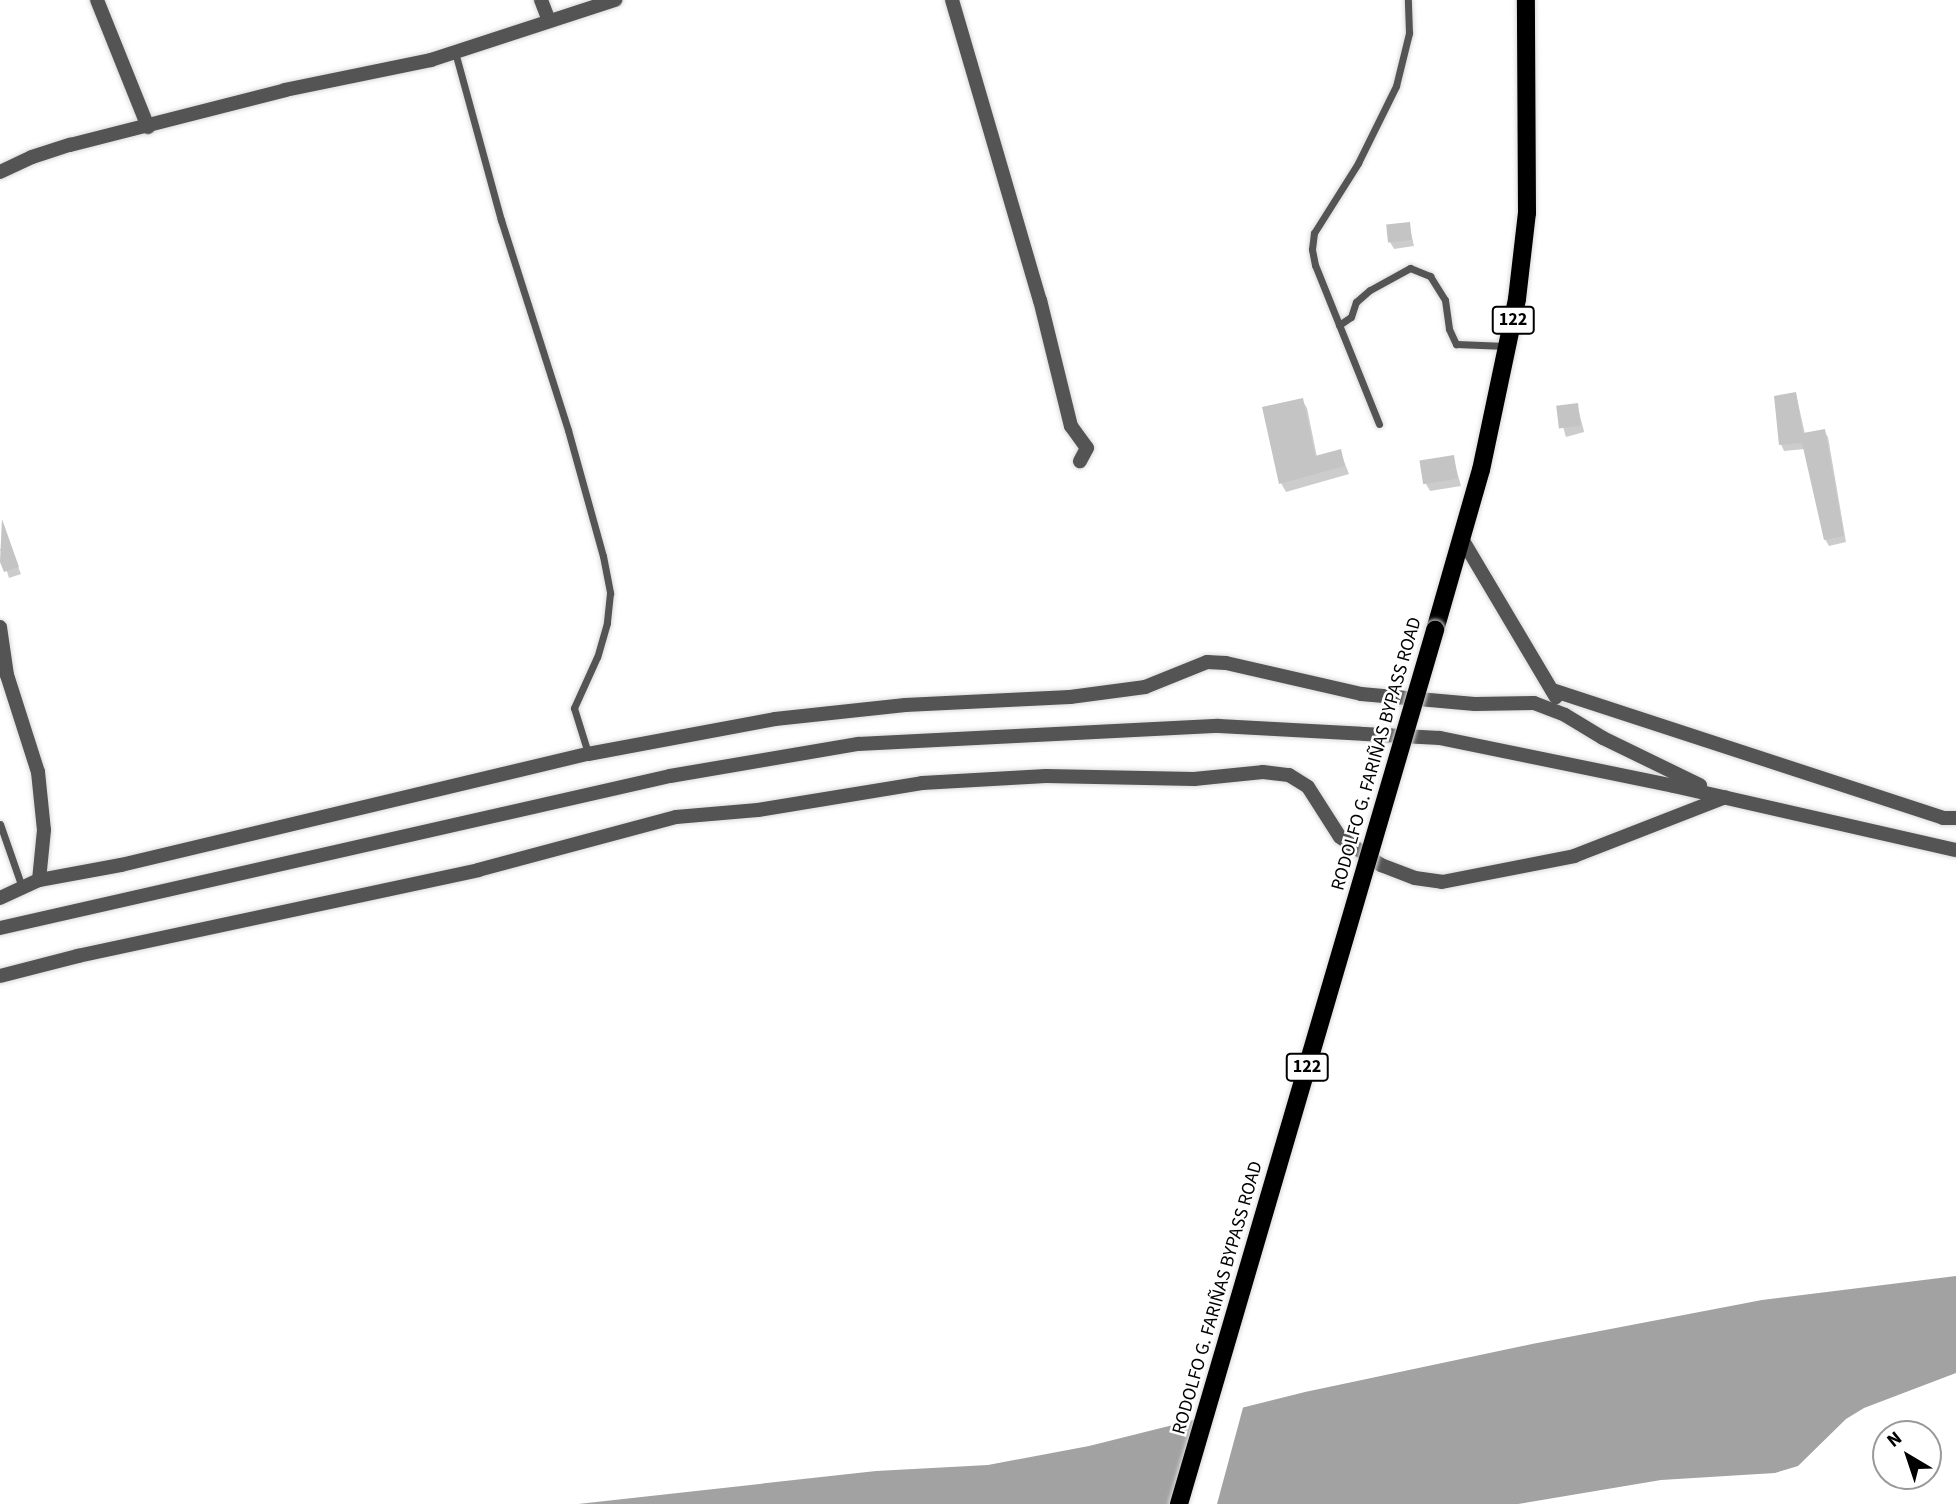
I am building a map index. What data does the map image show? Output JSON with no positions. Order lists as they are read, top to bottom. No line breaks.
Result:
{"streets":{"main road":["122","RODOLFO G. FARIÑAS BYPASS ROAD"]},"north":"top left"}
